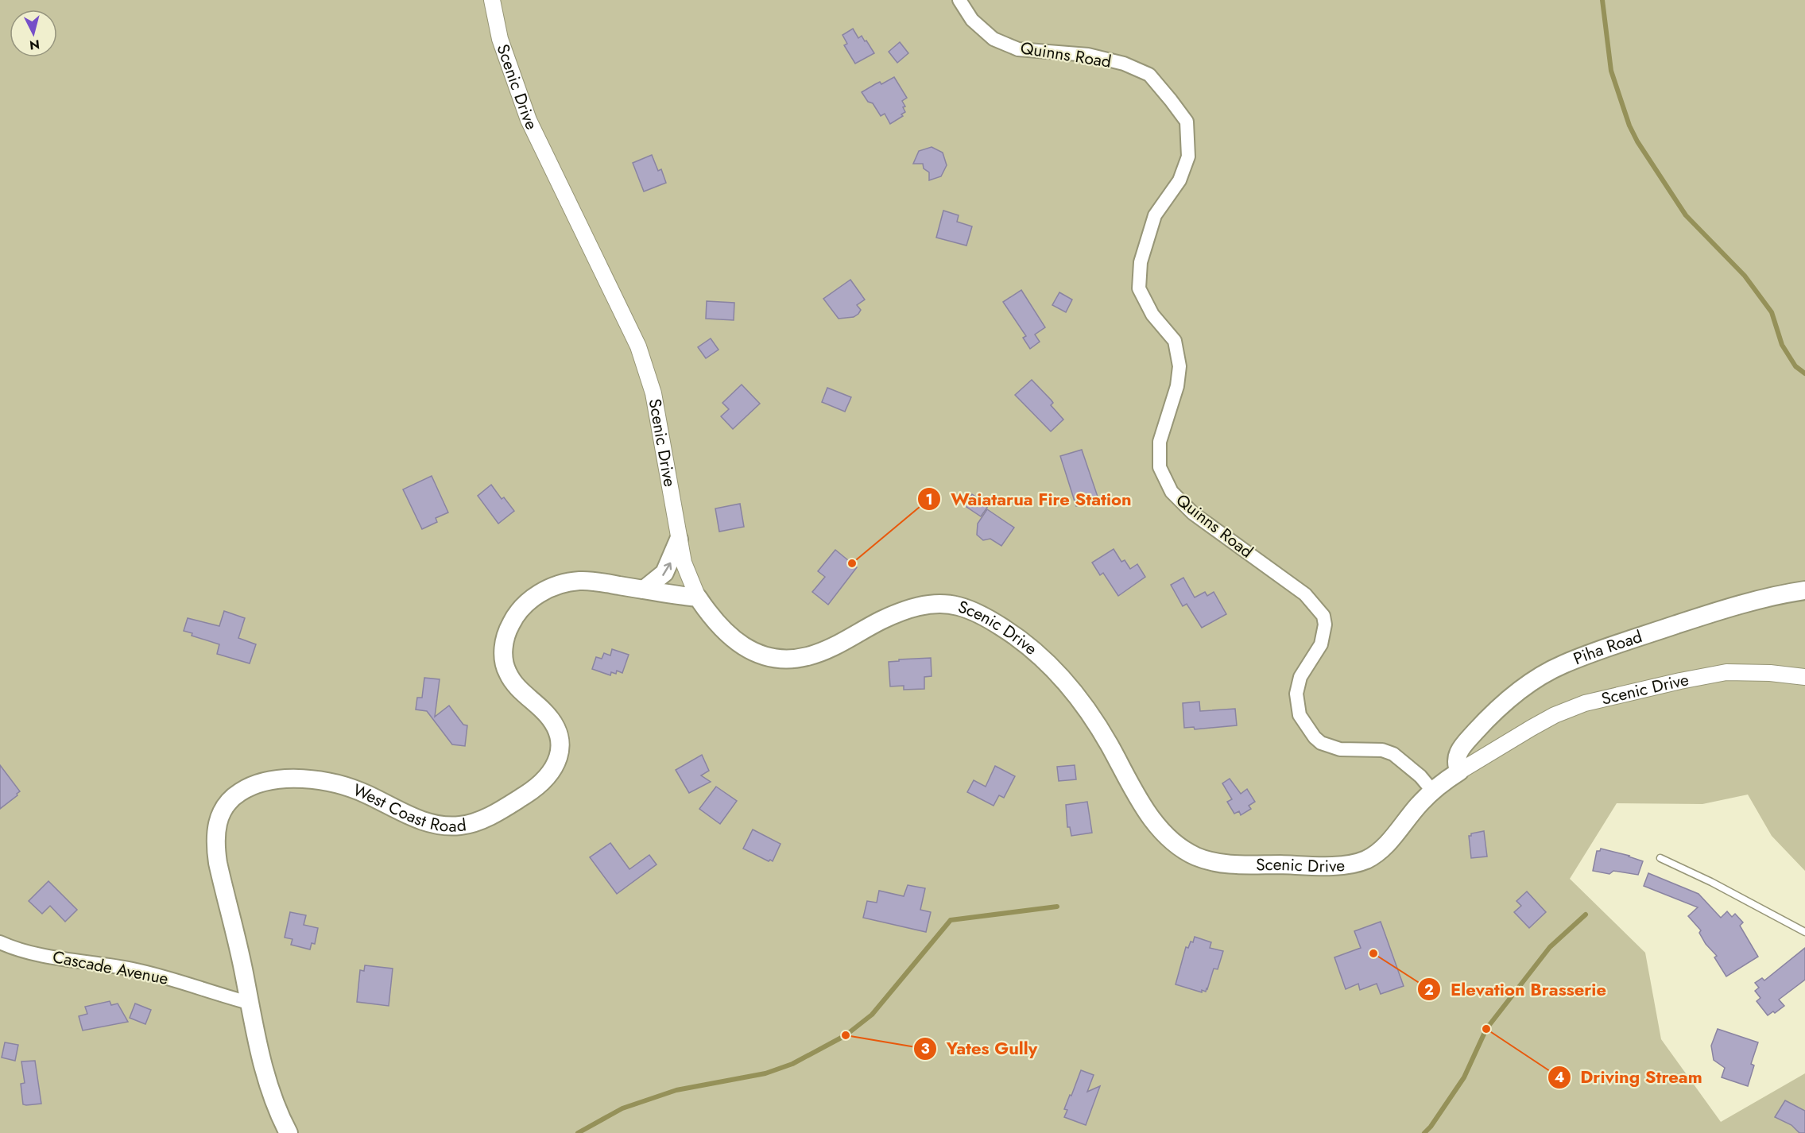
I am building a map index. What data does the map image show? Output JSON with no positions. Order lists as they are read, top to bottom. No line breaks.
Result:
{"streets":{"main road":["Scenic Drive","Piha Road","West Coast Road"],"street":["Quinns Road","Cascade Avenue"]},"crossings":[["Quinns Road","Scenic Drive"],["Scenic Drive","Piha Road"],["Scenic Drive","West Coast Road"],["West Coast Road","Cascade Avenue"]],"places":["Waiatarua Fire Station","Elevation Brasserie","Driving Stream","Yates Gully"],"north":"bottom"}
